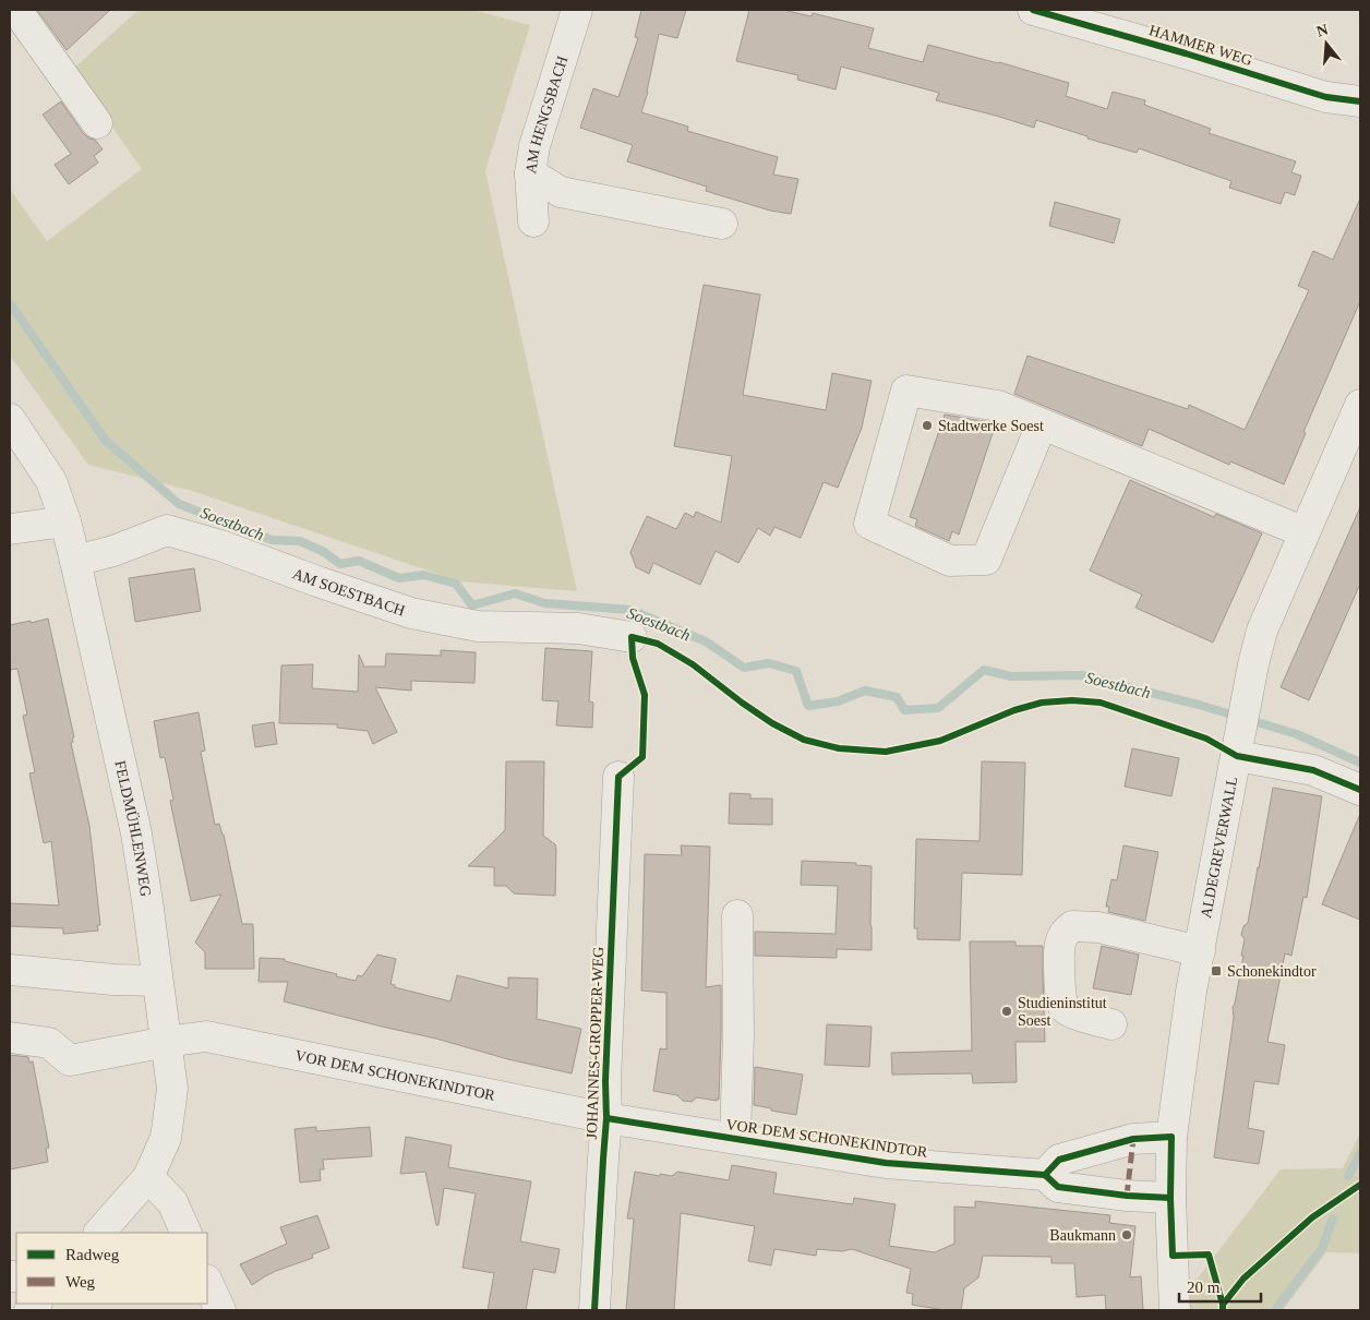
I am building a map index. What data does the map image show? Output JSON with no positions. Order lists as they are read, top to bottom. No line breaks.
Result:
{"streets":{"street":["HAMMER WEG","AM HENGSBACH","AM SOESTBACH","FELDMÜHLENWEG","ALDEGREVERWALL","JOHANNES-GROPPER-WEG","VOR DEM SCHONEKINDTOR"]},"crossings":[["AM SOESTBACH","FELDMÜHLENWEG"],["FELDMÜHLENWEG","VOR DEM SCHONEKINDTOR"],["ALDEGREVERWALL","VOR DEM SCHONEKINDTOR"],["JOHANNES-GROPPER-WEG","VOR DEM SCHONEKINDTOR"]],"water":["Soestbach"],"places":{"other":["Stadtwerke Soest","Studieninstitut Soest","Baukmann"],"transit":["Schonekindtor"]},"legend":["Radweg","Weg"],"scale_bar":"20 m","north":"top"}
